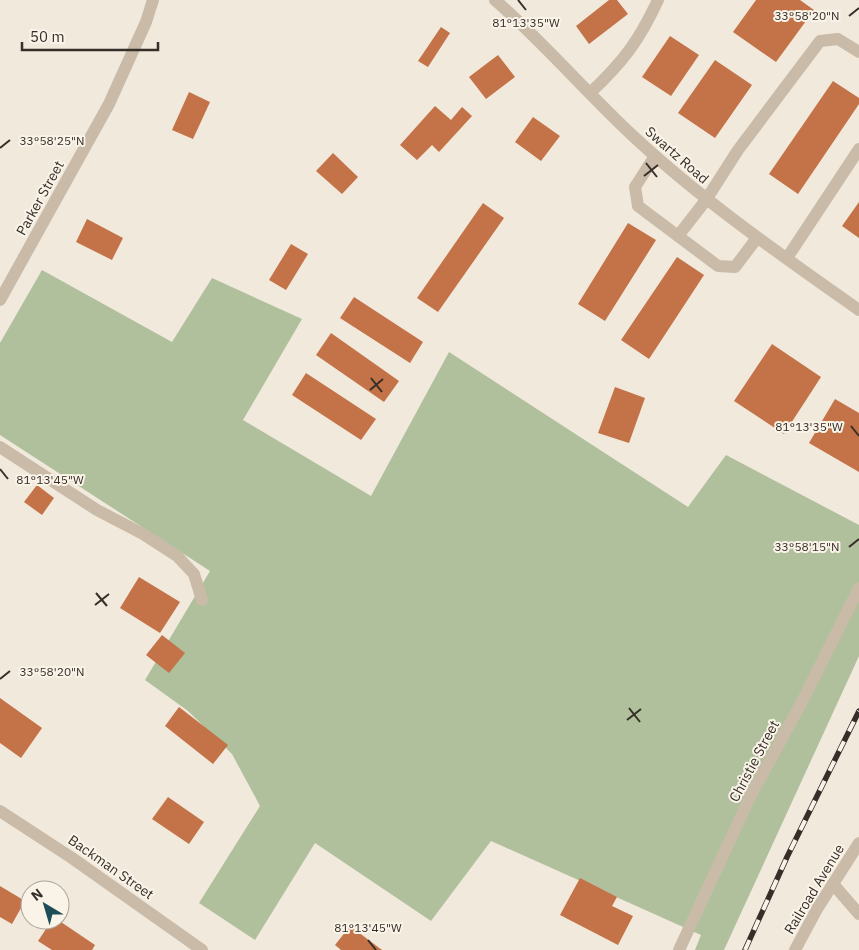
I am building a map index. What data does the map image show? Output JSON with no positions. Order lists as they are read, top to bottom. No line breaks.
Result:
{"streets":{"street":["Swartz Road","Parker Street","Christie Street","Backman Street","Railroad Avenue"]},"scale_bar":"50 m","north":"top left","coordinates":["33°58'20\"N","81°13'35\"W","33°58'25\"N","81°13'45\"W","33°58'15\"N"]}
